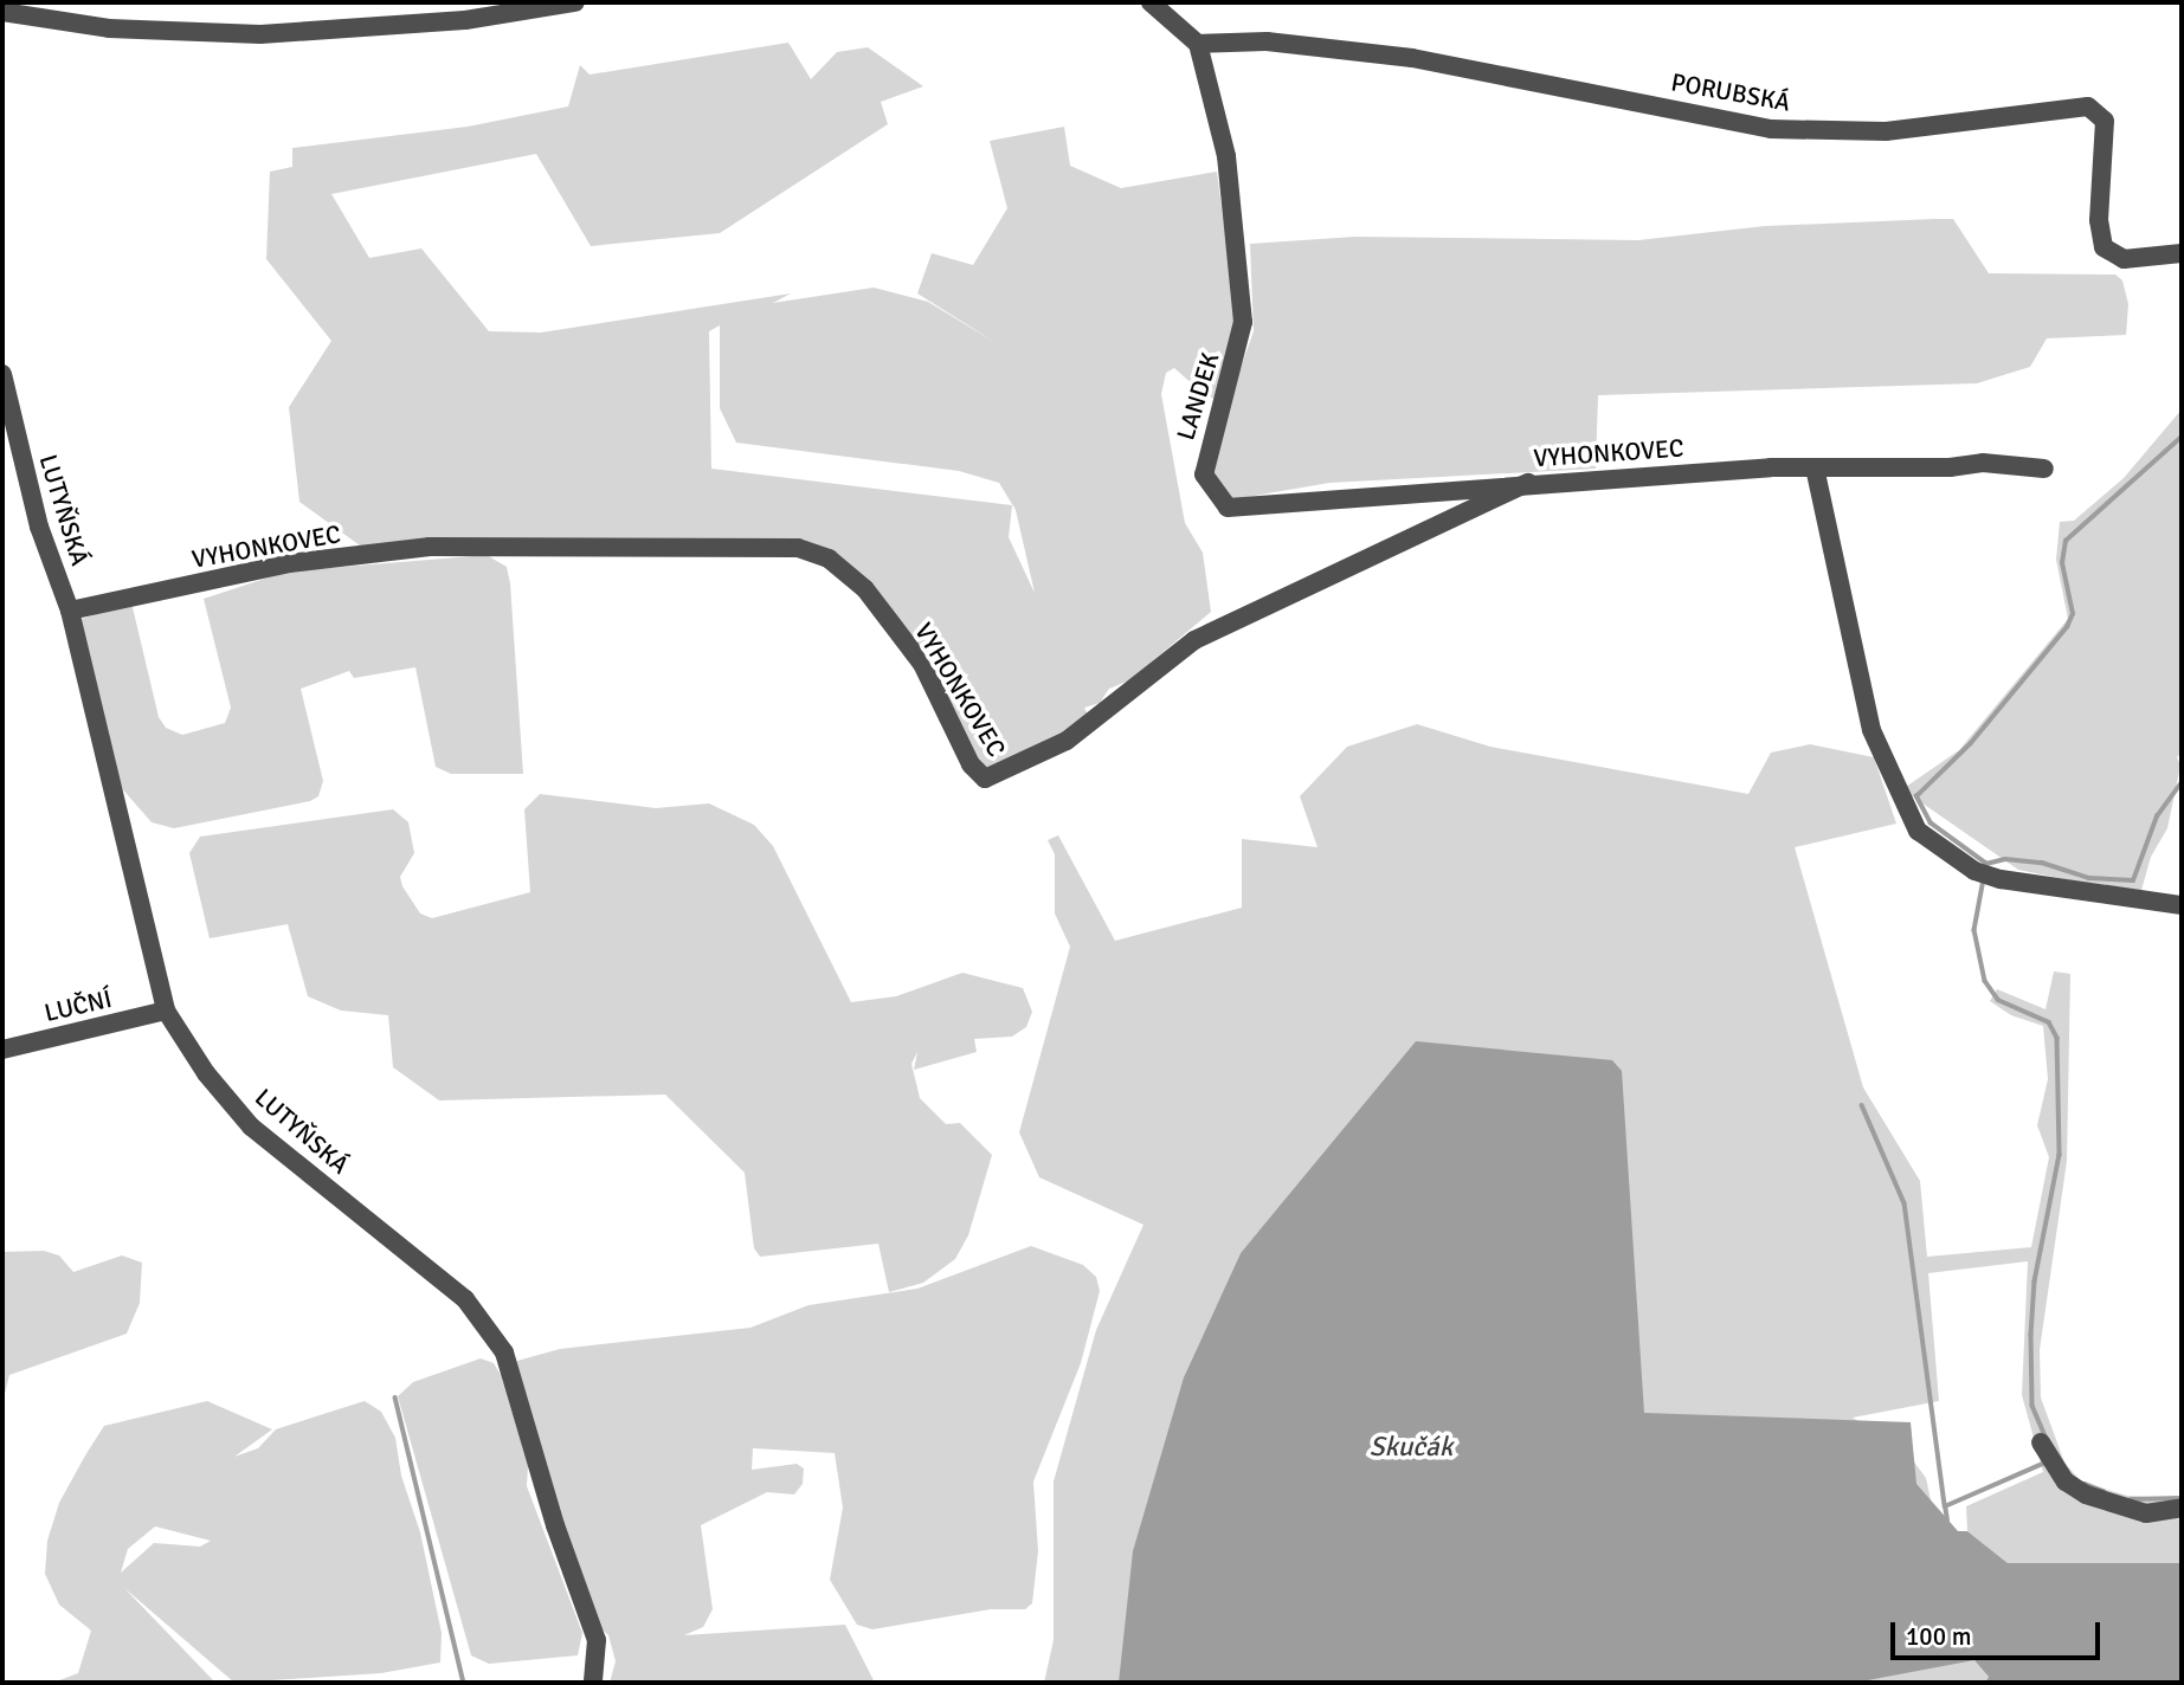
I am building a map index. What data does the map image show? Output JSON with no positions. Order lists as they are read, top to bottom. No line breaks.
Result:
{"streets":{"street":["PORUBSKÁ","LANDEK","VYHONKOVEC","LUTYŇSKÁ","LUČNÍ"]},"crossings":[["PORUBSKÁ","LANDEK"],["LANDEK","VYHONKOVEC"],["VYHONKOVEC","LUTYŇSKÁ"],["LUTYŇSKÁ","LUČNÍ"]],"water":["Skučák"],"scale_bar":"100 m"}
